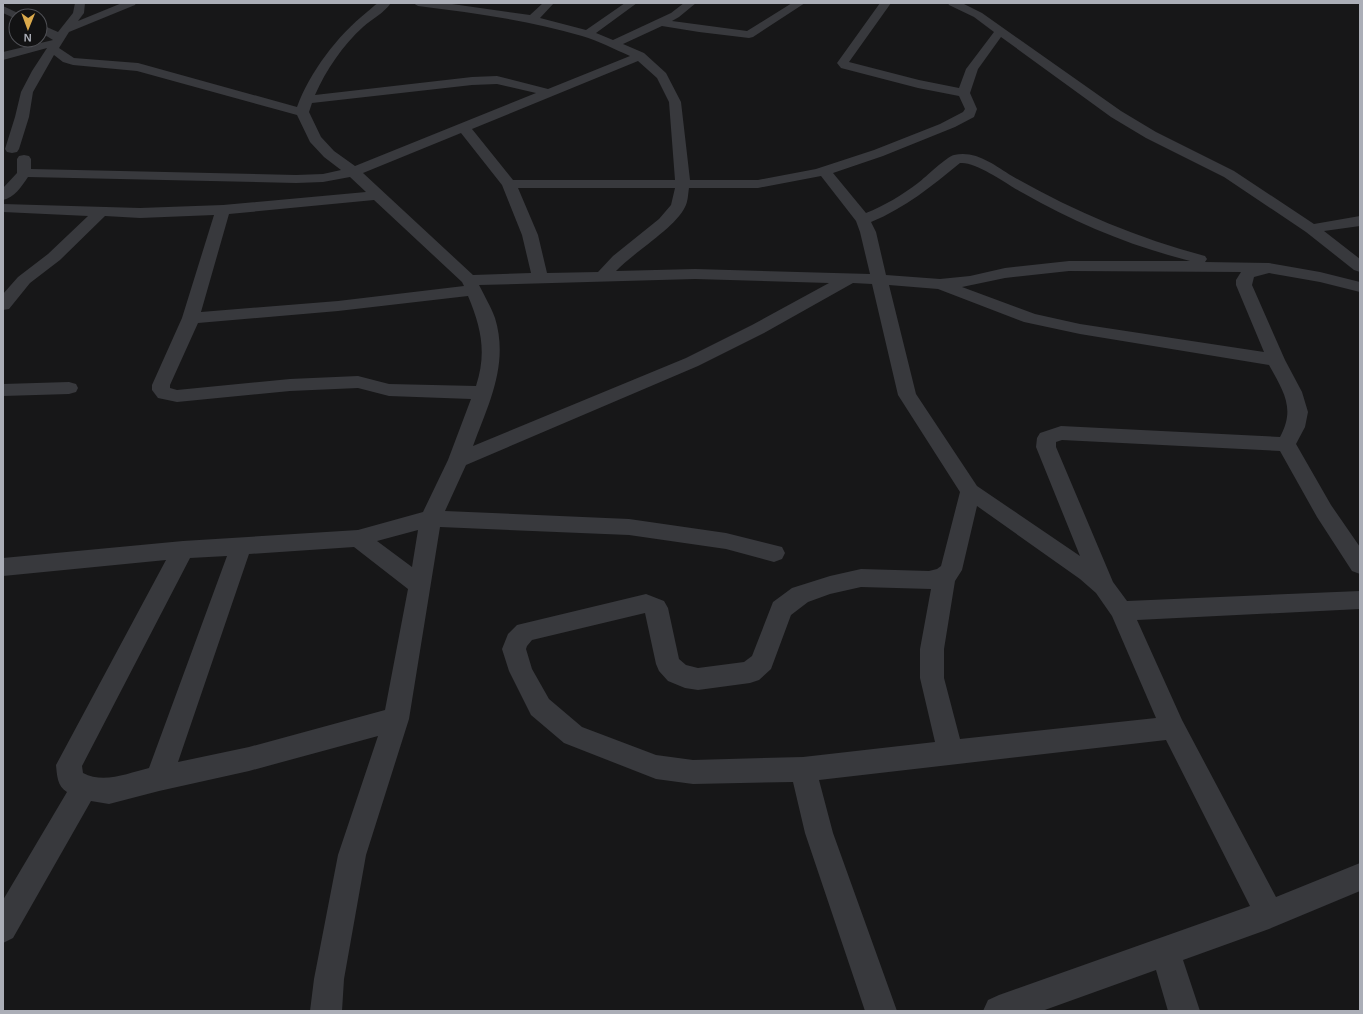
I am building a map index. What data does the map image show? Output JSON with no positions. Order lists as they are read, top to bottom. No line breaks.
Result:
{"north":"bottom"}
